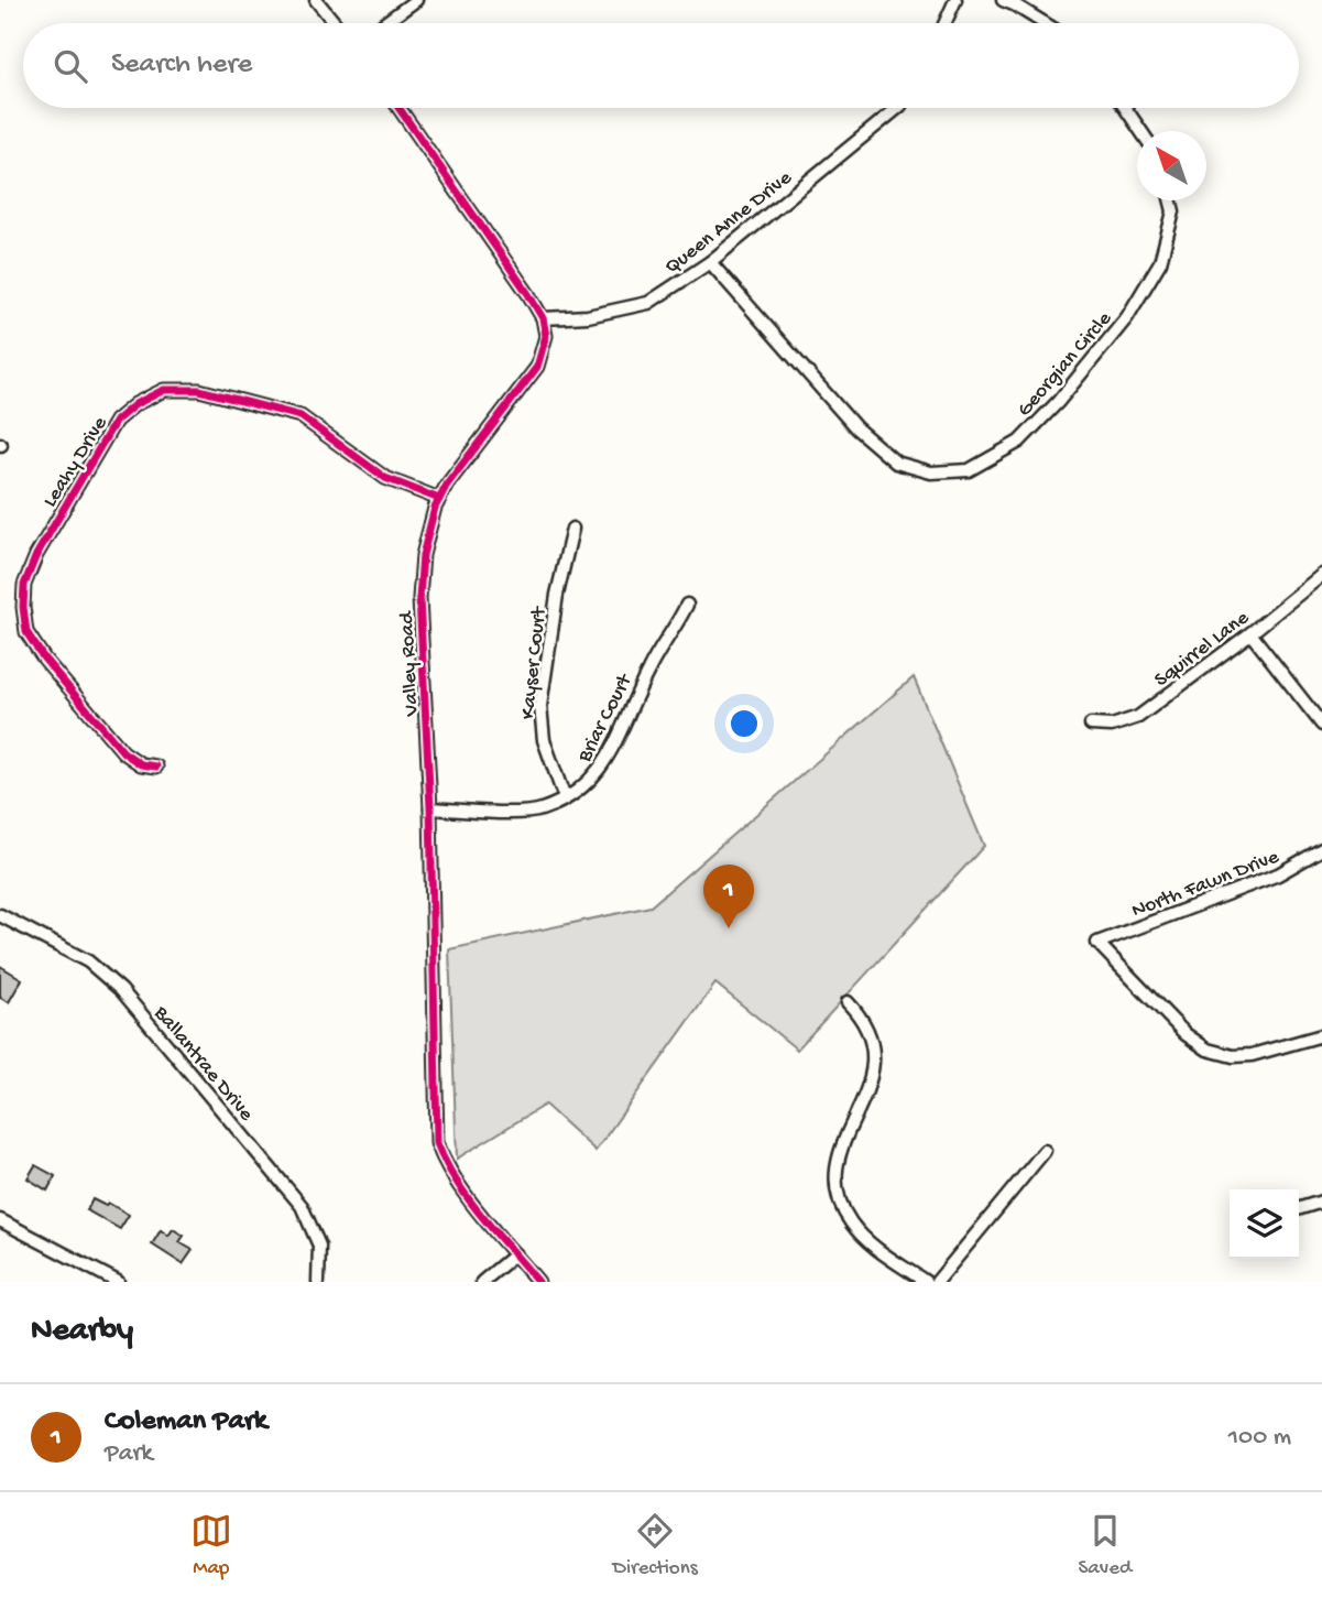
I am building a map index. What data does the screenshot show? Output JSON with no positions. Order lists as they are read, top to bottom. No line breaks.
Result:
{"streets":{"street":["Queen Anne Drive","Georgian Circle","Leahy Drive","Squirrel Lane","Kayser Court","Valley Road","Briar Court","North Fawn Drive","Ballantrae Drive"]},"crossings":[["Queen Anne Drive","Georgian Circle"],["Queen Anne Drive","Valley Road"],["Leahy Drive","Valley Road"],["Kayser Court","Briar Court"],["Valley Road","Briar Court"]],"north":"top left","page":{"search":"Search here","pins":"1","heading":"Nearby","list":[{"mark":"1","name":"Coleman Park","note":"Park","value":"100 m"}],"nav":["Map","Directions","Saved"]}}
